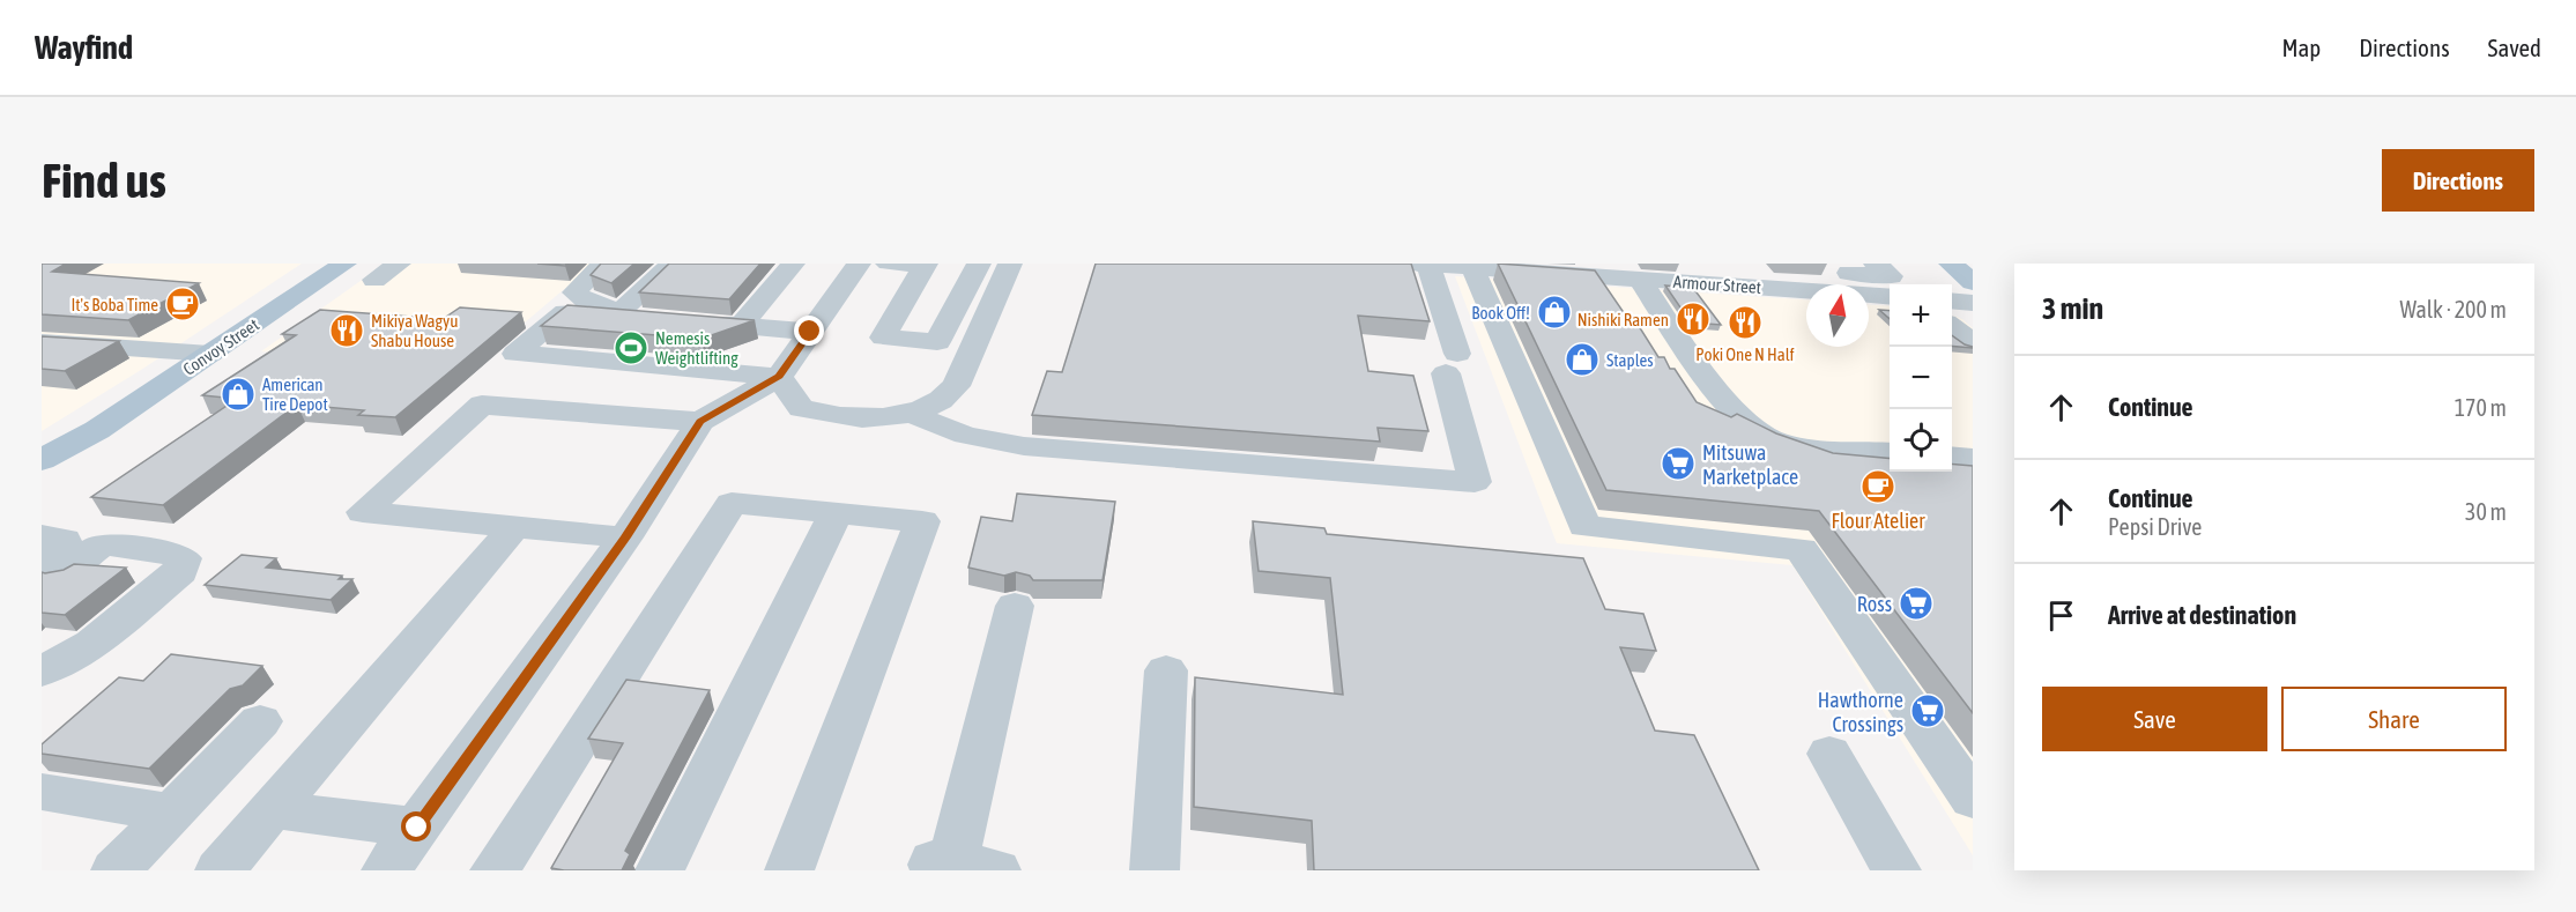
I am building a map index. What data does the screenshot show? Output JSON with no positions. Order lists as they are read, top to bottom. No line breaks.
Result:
{"streets":{"main road":["Convoy Street"],"street":["Armour Street"]},"places":{"cafe":["It's Boba Time","Flour Atelier"],"shop":["Book Off!","Staples","American Tire Depot"],"restaurant":["Nishiki Ramen","Poki One N Half","Mikiya Wagyu Shabu House"],"sports":["Nemesis Weightlifting"],"supermarket":["Mitsuwa Marketplace","Ross","Hawthorne Crossings"]},"north":"top","page":{"header":"Wayfind","nav":["Map","Directions","Saved"],"buttons":["Directions",["Save","Share"]],"title":"Find us","heading":["3 min","Walk · 200 m"],"map_buttons":["+","−"],"list":[["Continue","170 m"],["Continue","Pepsi Drive","30 m"],"Arrive at destination"]}}
